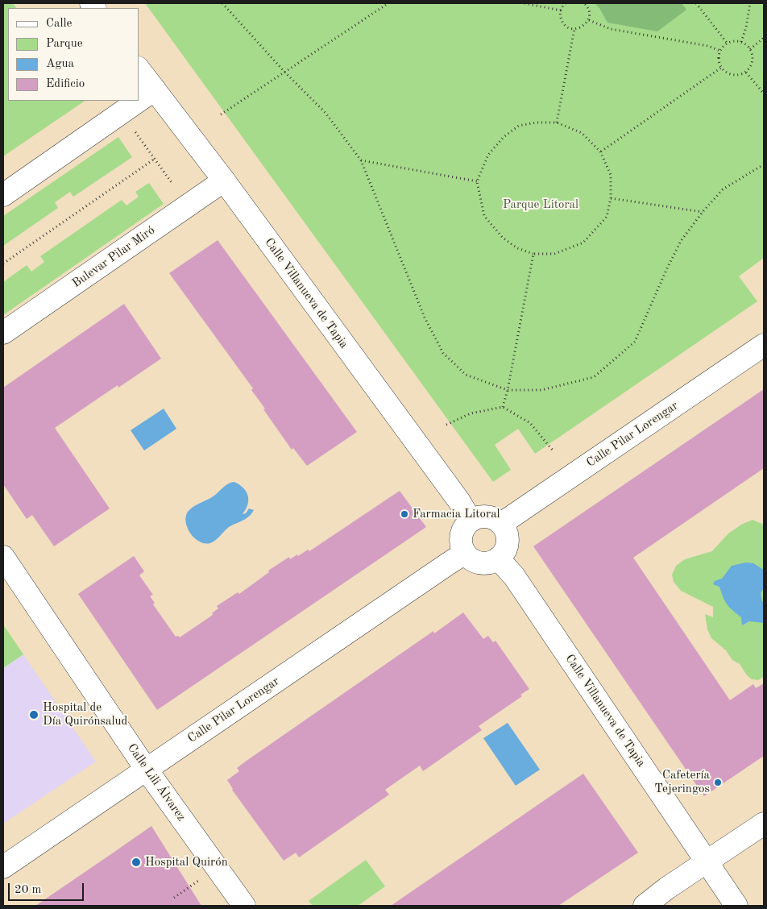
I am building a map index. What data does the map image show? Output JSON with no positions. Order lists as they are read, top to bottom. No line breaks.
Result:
{"streets":{"street":["Bulevar Pilar Miró","Calle Villanueva de Tapia","Calle Pilar Lorengar","Calle Lili Álvarez"]},"crossings":[["Bulevar Pilar Miró","Calle Villanueva de Tapia"],["Calle Villanueva de Tapia","Calle Pilar Lorengar"],["Calle Pilar Lorengar","Calle Lili Álvarez"]],"parks":["Parque Litoral"],"places":["Farmacia Litoral","Hospital de Día Quirónsalud","Cafetería Tejeringos","Hospital Quirón"],"legend":["Calle","Parque","Agua","Edificio"],"scale_bar":"20 m"}
